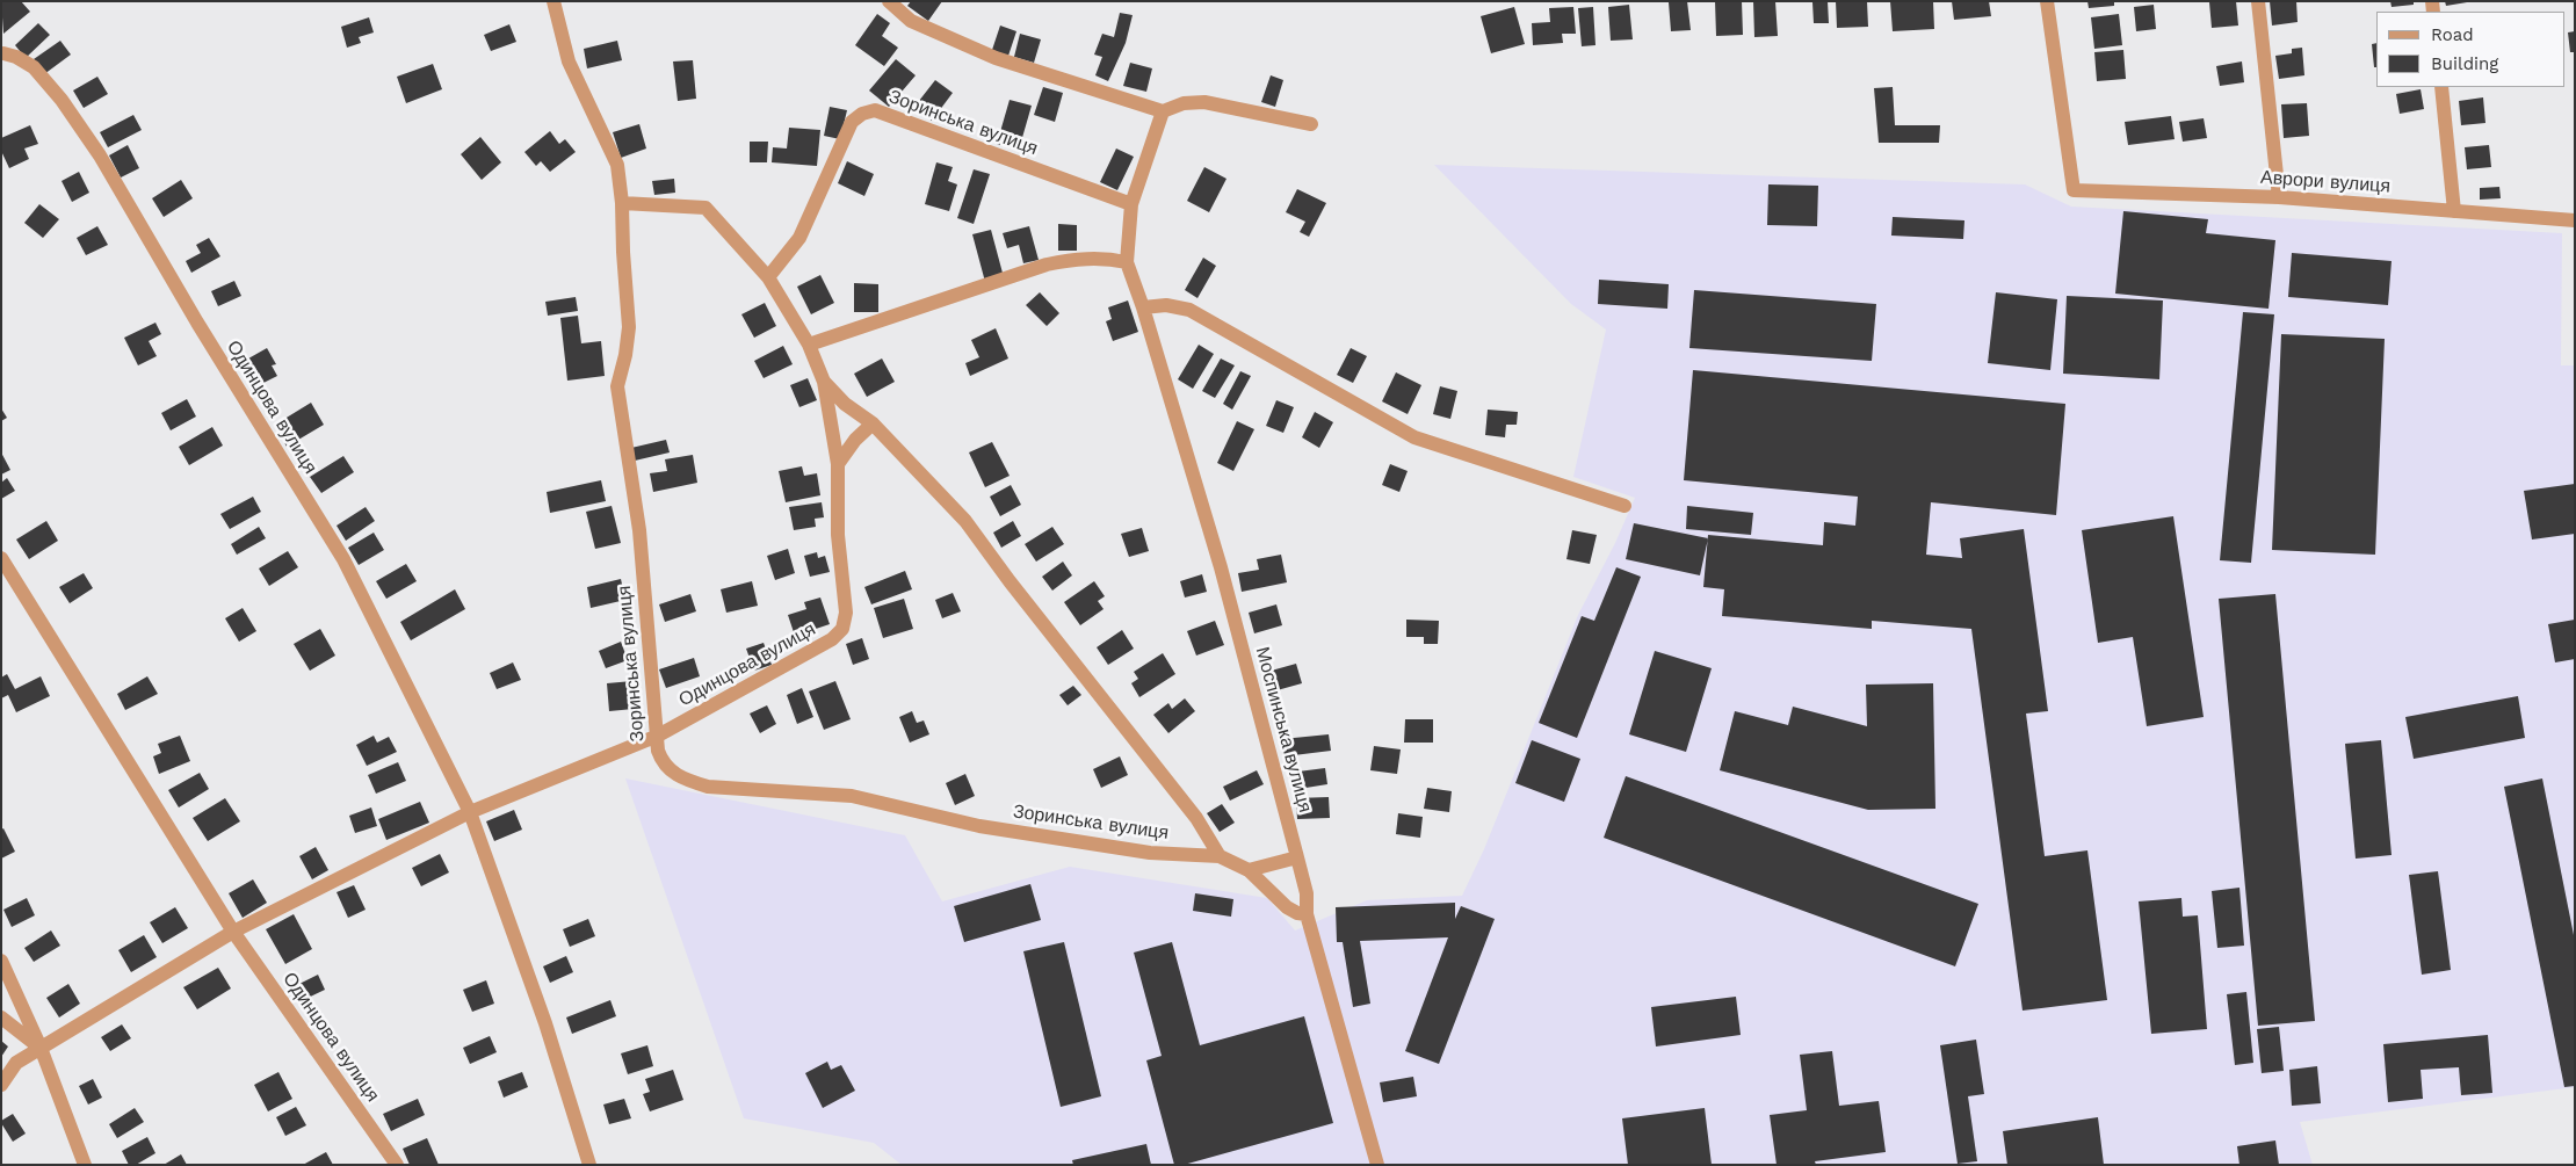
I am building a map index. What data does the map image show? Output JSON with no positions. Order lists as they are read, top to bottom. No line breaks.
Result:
{"streets":{"street":["Зоринська вулиця","Аврори вулиця","Одинцова вулиця","Моспинська вулиця"]},"crossings":[["Зоринська вулиця","Одинцова вулиця"],["Зоринська вулиця","Моспинська вулиця"]],"legend":["Road","Building"]}
